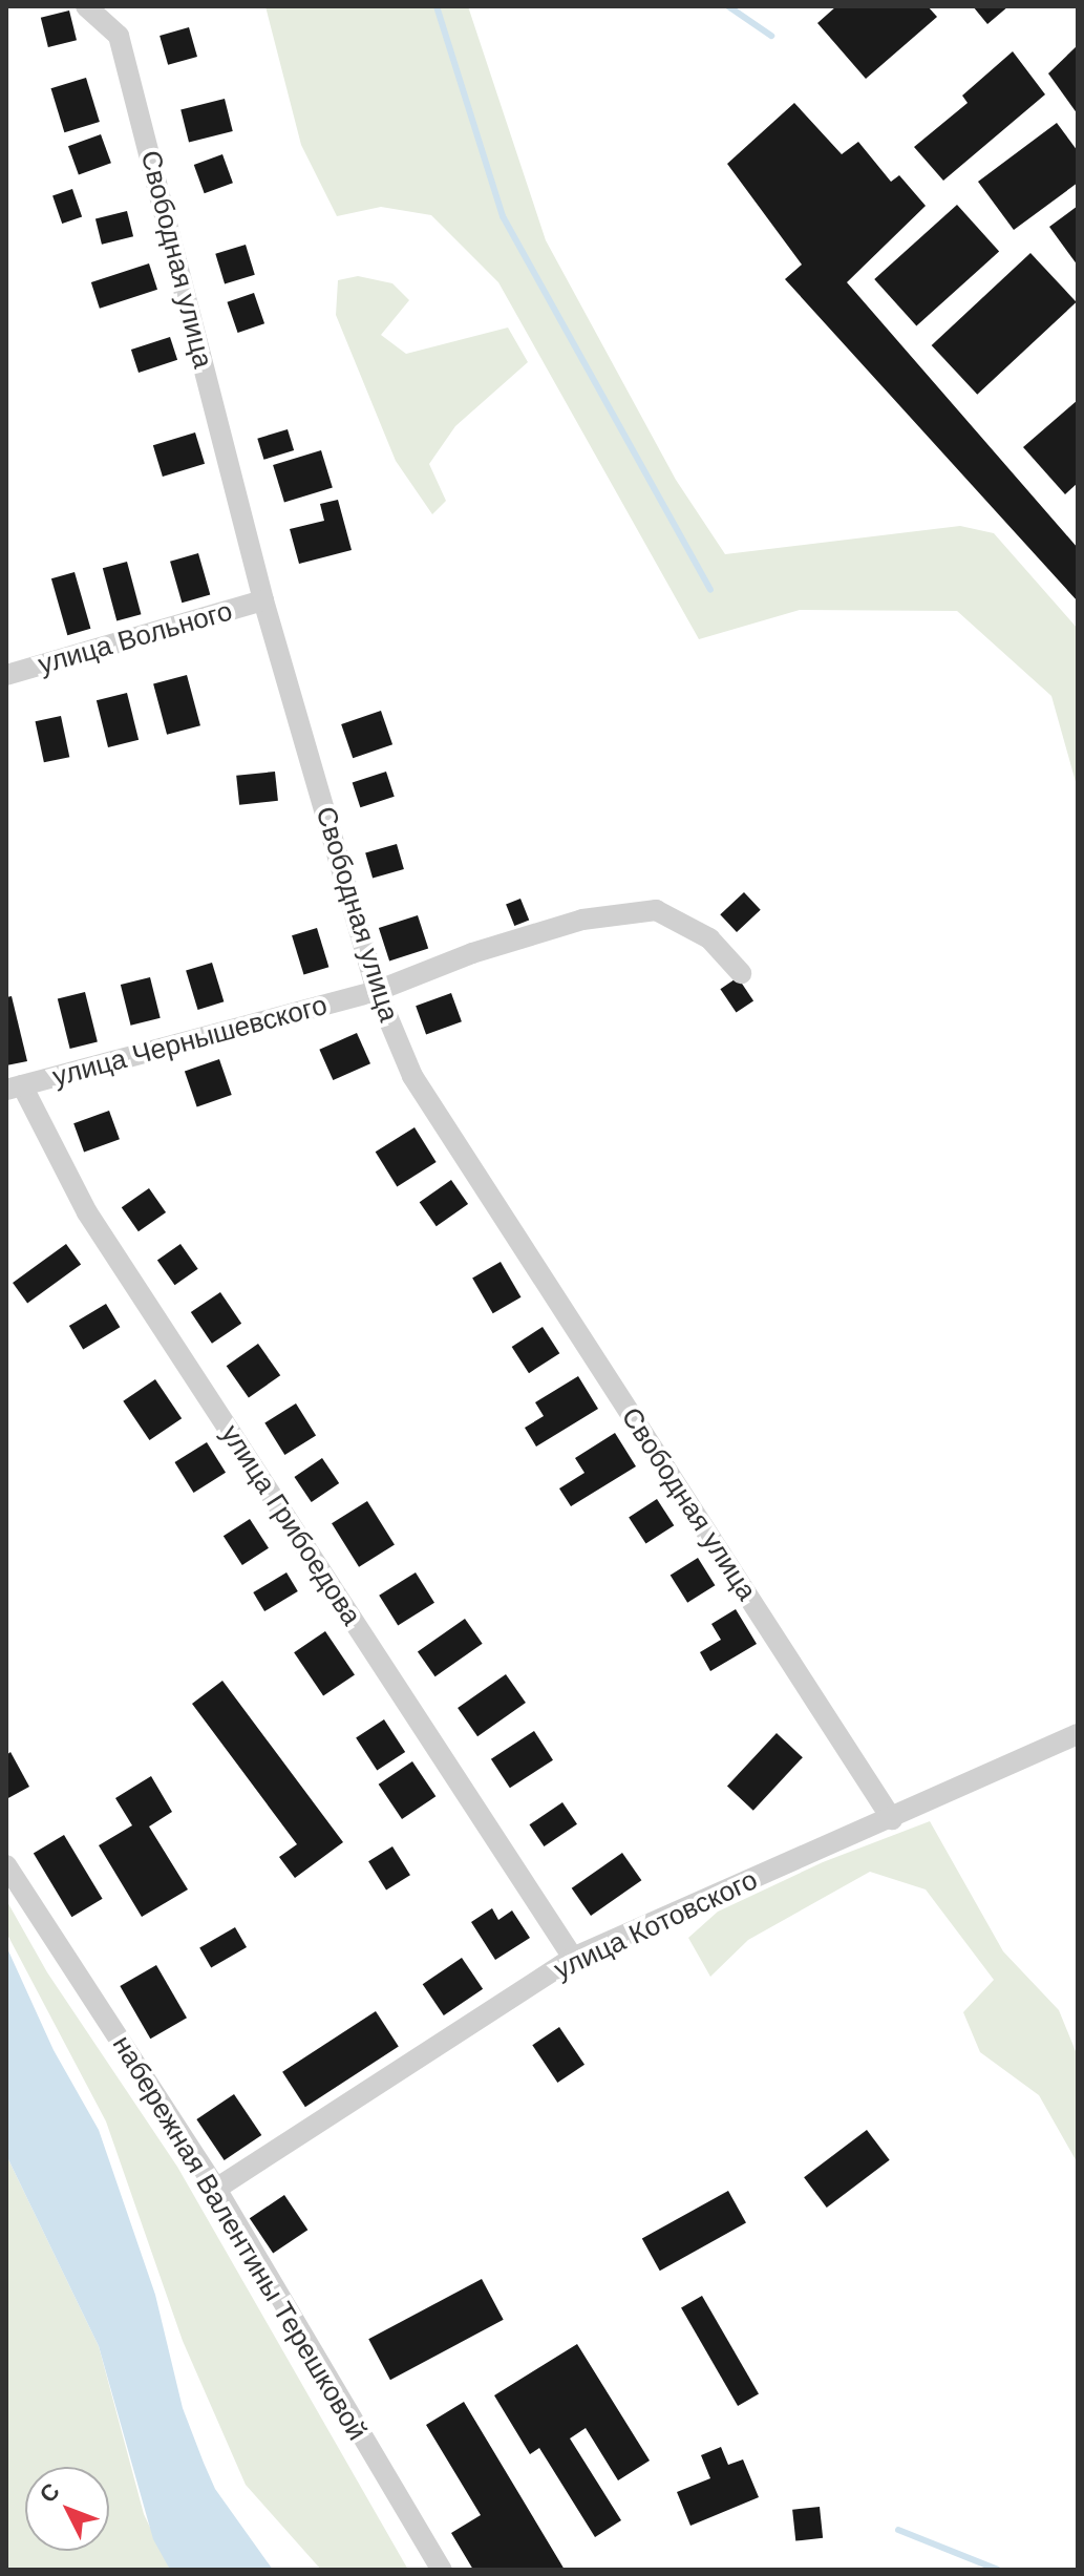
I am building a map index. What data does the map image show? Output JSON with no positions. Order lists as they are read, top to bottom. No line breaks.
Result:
{"streets":{"street":["Свободная улица","улица Вольного","улица Чернышевского","улица Грибоедова","улица Котовского","набережная Валентины Терешковой"]},"crossings":[["Свободная улица","улица Вольного"],["Свободная улица","улица Чернышевского"],["Свободная улица","улица Котовского"],["улица Чернышевского","улица Грибоедова"],["улица Грибоедова","улица Котовского"],["улица Котовского","набережная Валентины Терешковой"]],"north":"top left"}
